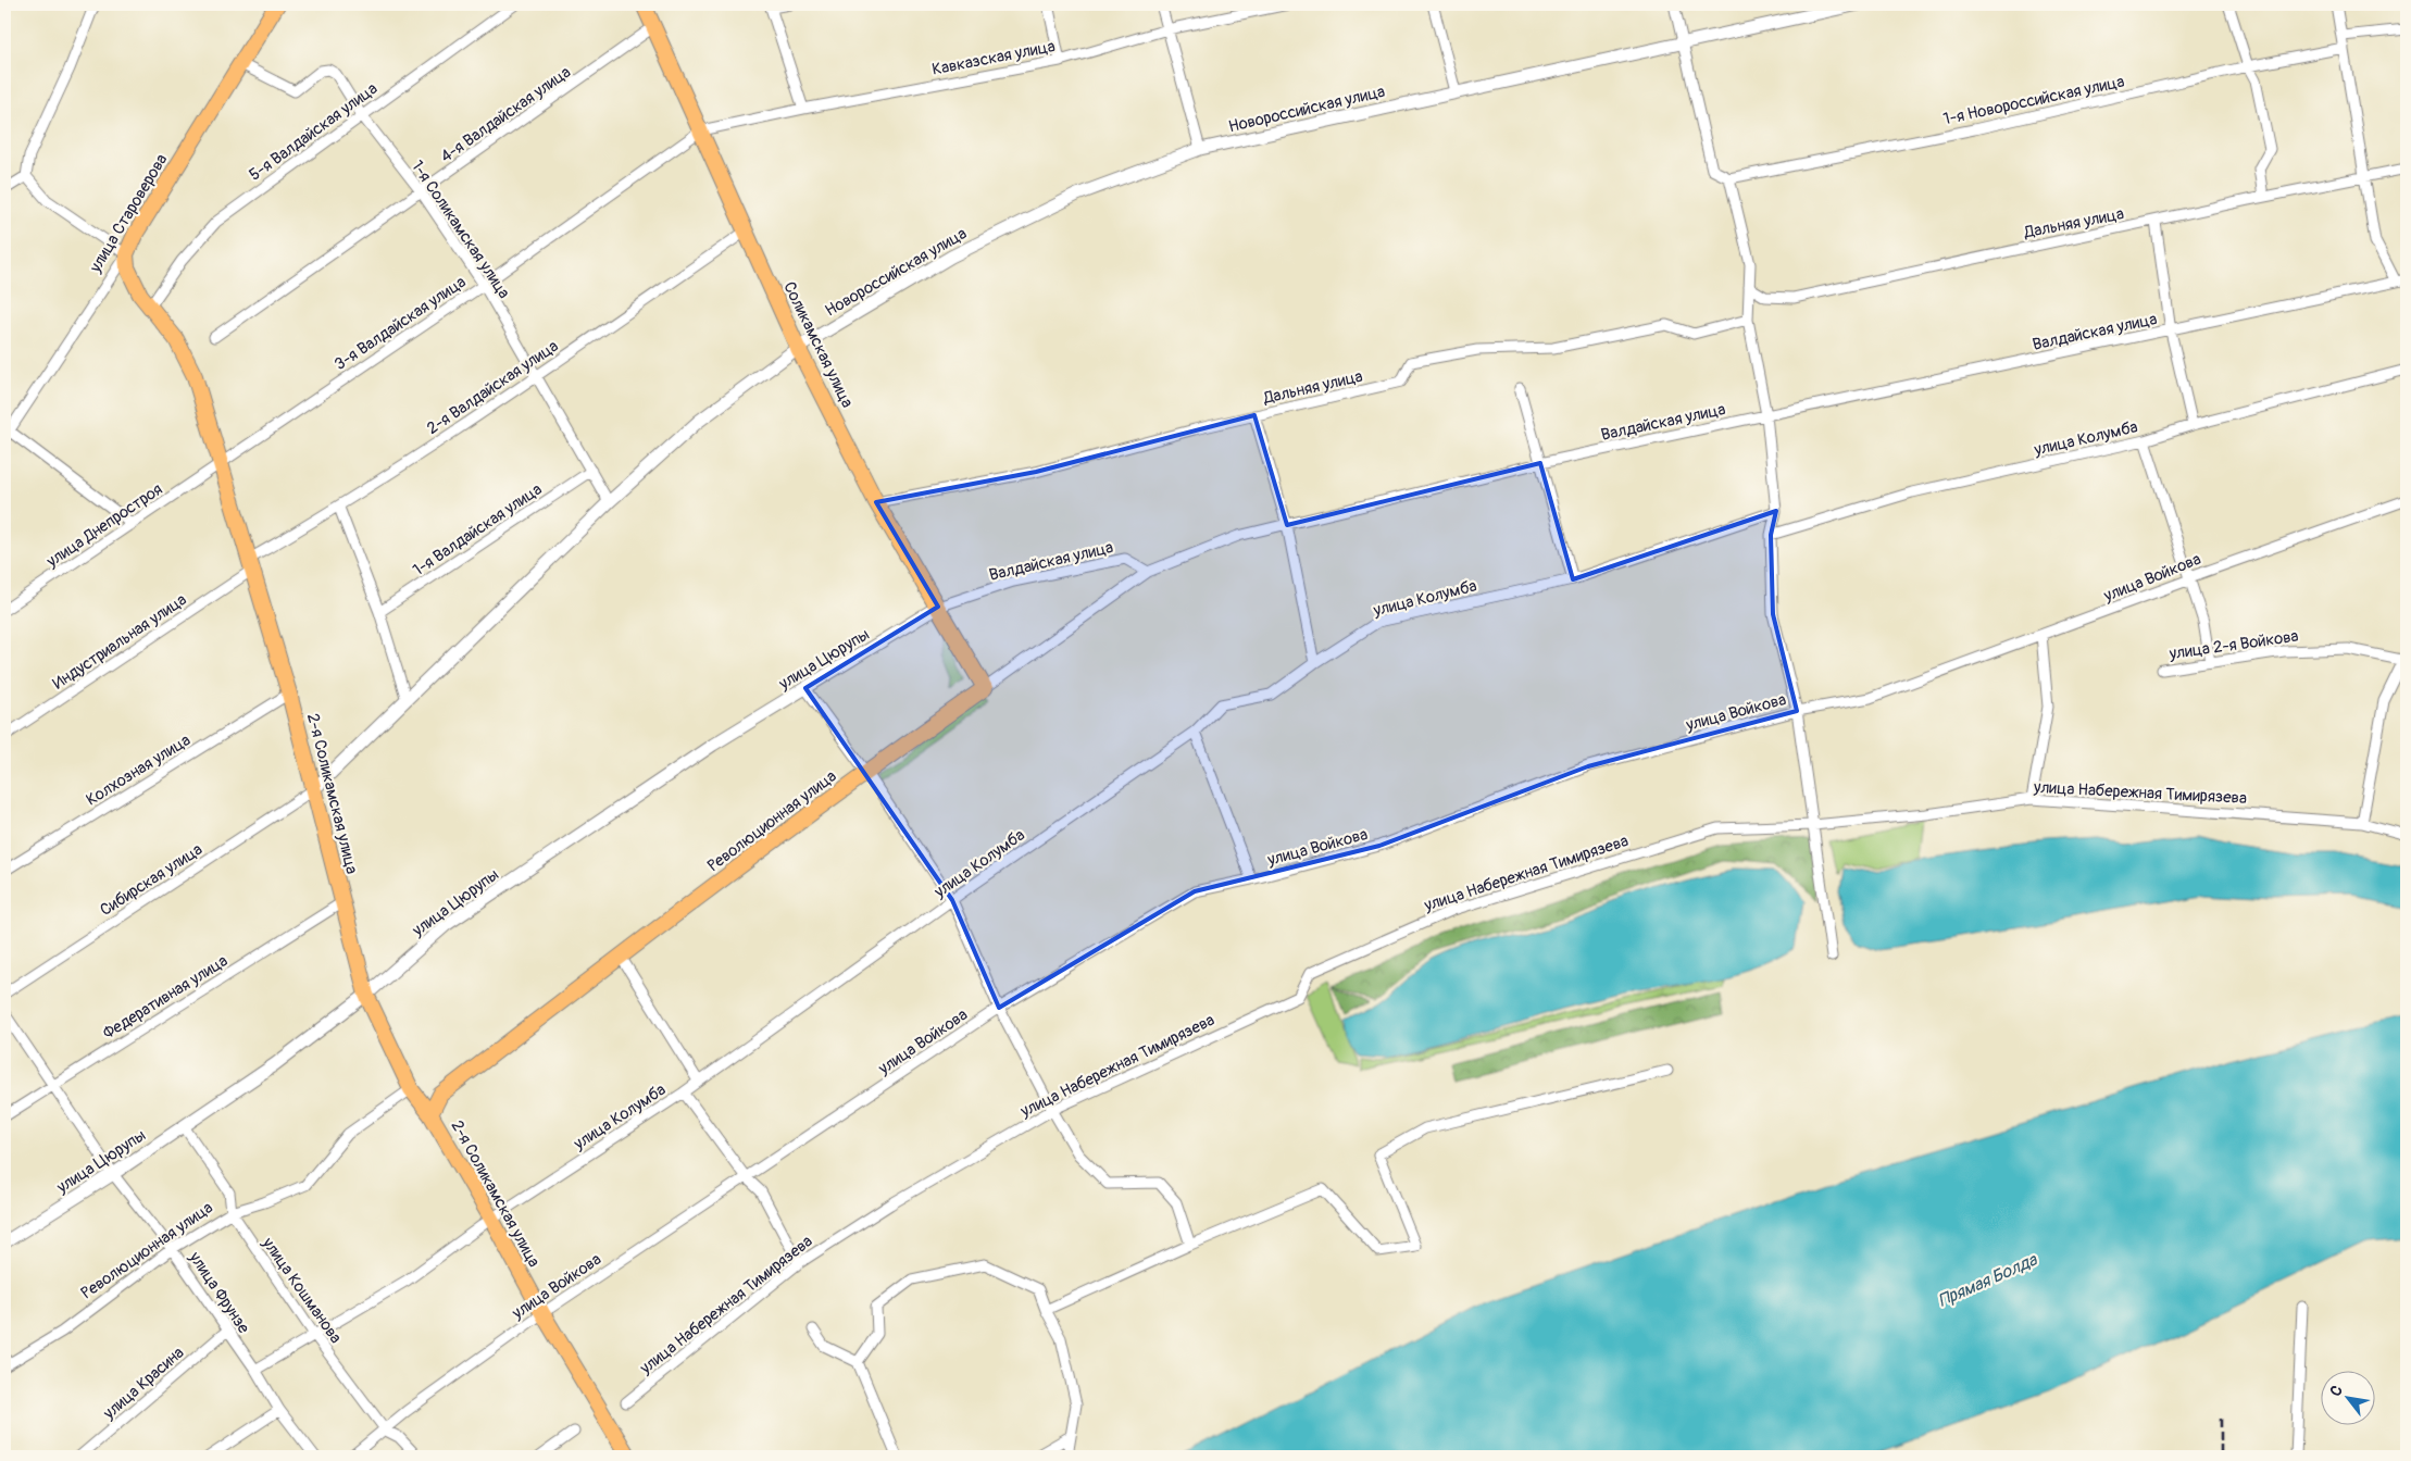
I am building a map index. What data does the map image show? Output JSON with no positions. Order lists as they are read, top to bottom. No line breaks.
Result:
{"streets":{"main road":["улица Староверова","Соликамская улица","2-я Соликамская улица","Революционная улица"],"street":["Кавказская улица","1-я Новороссийская улица","Новороссийская улица","4-я Валдайская улица","5-я Валдайская улица","Дальняя улица","1-я Соликамская улица","3-я Валдайская улица","Валдайская улица","2-я Валдайская улица","улица Колумба","улица Днепростроя","1-я Валдайская улица","улица Войкова","Индустриальная улица","улица 2-я Войкова","улица Цюрупы","Колхозная улица","улица Набережная Тимирязева","Сибирская улица","Федеративная улица","улица Кошманова","улица Фрунзе","улица Красина"]},"crossings":[["Кавказская улица","3-я Валдайская улица"],["Кавказская улица","Соликамская улица"],["Новороссийская улица","1-я Соликамская улица"],["Новороссийская улица","Соликамская улица"],["Новороссийская улица","2-я Соликамская улица"],["Новороссийская улица","Сибирская улица"],["4-я Валдайская улица","1-я Соликамская улица"],["4-я Валдайская улица","Соликамская улица"],["5-я Валдайская улица","1-я Соликамская улица"],["5-я Валдайская улица","2-я Соликамская улица"],["улица Староверова","1-я Соликамская улица"],["улица Староверова","2-я Соликамская улица"],["Дальняя улица","Соликамская улица"],["1-я Соликамская улица","3-я Валдайская улица"],["1-я Соликамская улица","2-я Валдайская улица"],["1-я Соликамская улица","1-я Валдайская улица"],["3-я Валдайская улица","Соликамская улица"],["3-я Валдайская улица","улица Днепростроя"],["3-я Валдайская улица","2-я Соликамская улица"],["Валдайская улица","Соликамская улица"],["Валдайская улица","улица Цюрупы"],["Валдайская улица","Революционная улица"],["Соликамская улица","2-я Валдайская улица"],["Соликамская улица","улица Цюрупы"],["Соликамская улица","Революционная улица"],["2-я Валдайская улица","Индустриальная улица"],["2-я Валдайская улица","2-я Соликамская улица"],["улица Колумба","2-я Соликамская улица"],["улица Колумба","улица Кошманова"],["улица Колумба","улица Фрунзе"],["улица Днепростроя","2-я Соликамская улица"],["улица Войкова","2-я Соликамская улица"],["улица Войкова","улица Кошманова"],["Индустриальная улица","2-я Соликамская улица"],["улица Цюрупы","2-я Соликамская улица"],["улица Цюрупы","улица Кошманова"],["улица Цюрупы","улица Фрунзе"],["Колхозная улица","2-я Соликамская улица"],["2-я Соликамская улица","Революционная улица"],["2-я Соликамская улица","Сибирская улица"],["2-я Соликамская улица","Федеративная улица"],["Революционная улица","улица Кошманова"],["Революционная улица","улица Фрунзе"],["Федеративная улица","улица Фрунзе"],["улица Фрунзе","улица Красина"]],"water":["Прямая Болда"],"north":"top left"}
